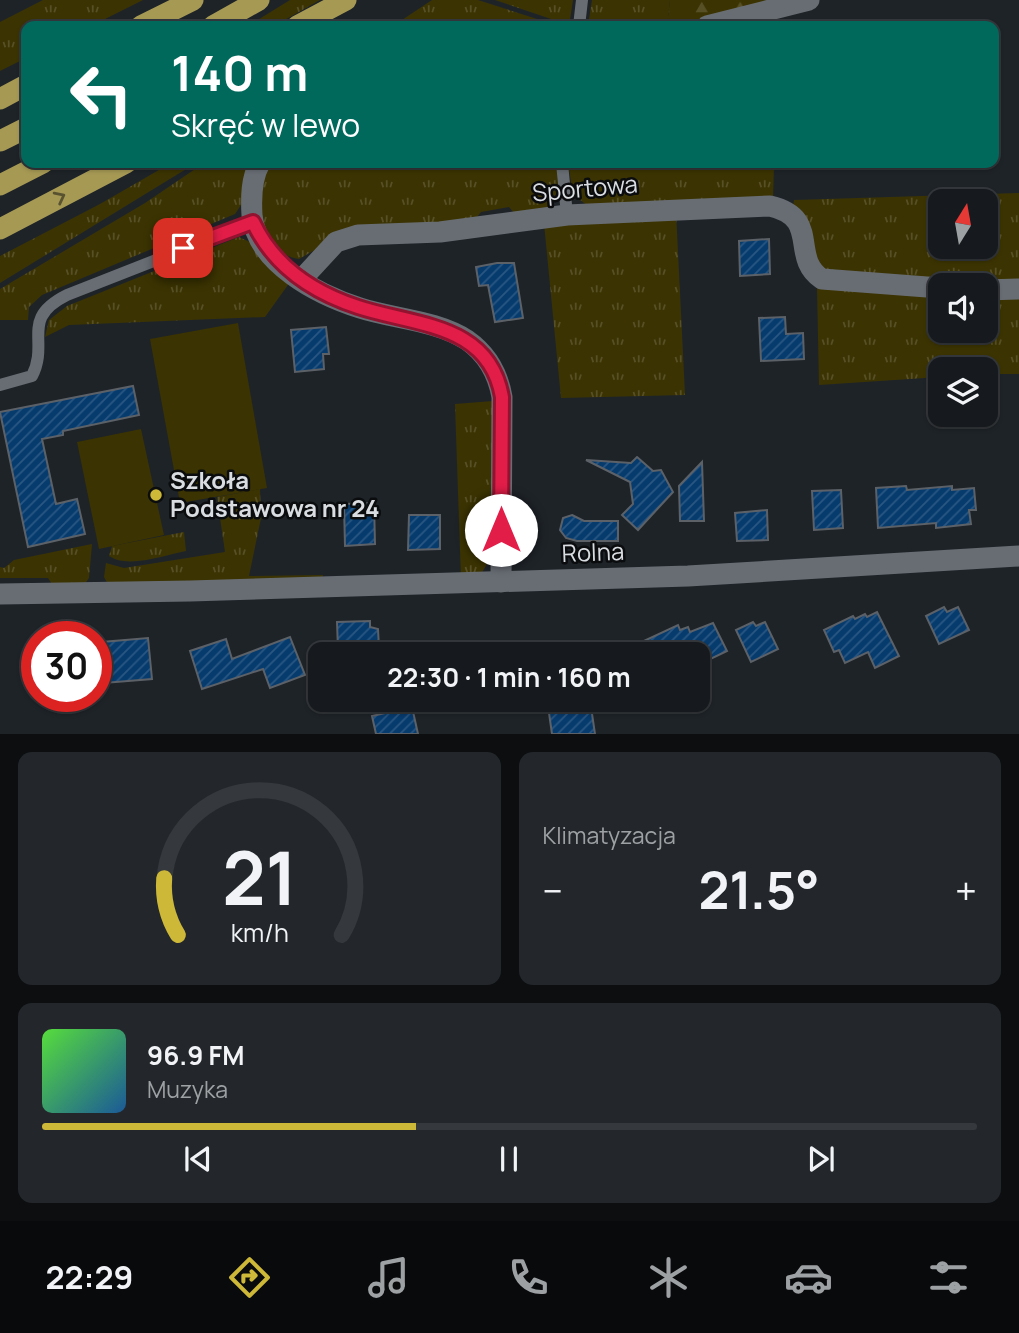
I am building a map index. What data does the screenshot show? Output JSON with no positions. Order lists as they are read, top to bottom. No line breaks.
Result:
{"streets":{"street":["Sportowa","Rolna"]},"places":["Szkoła Podstawowa nr 24"],"north":"top","page":{"turn":["140 m","Skręć w lewo"],"limit":"30","trip":"22:30 · 1 min · 160 m","tile":"Klimatyzacja","heat":["−","21.5°","+"],"song":["96.9 FM","Muzyka"],"tabs":"22:29","gauge":["21","km/h"]}}
